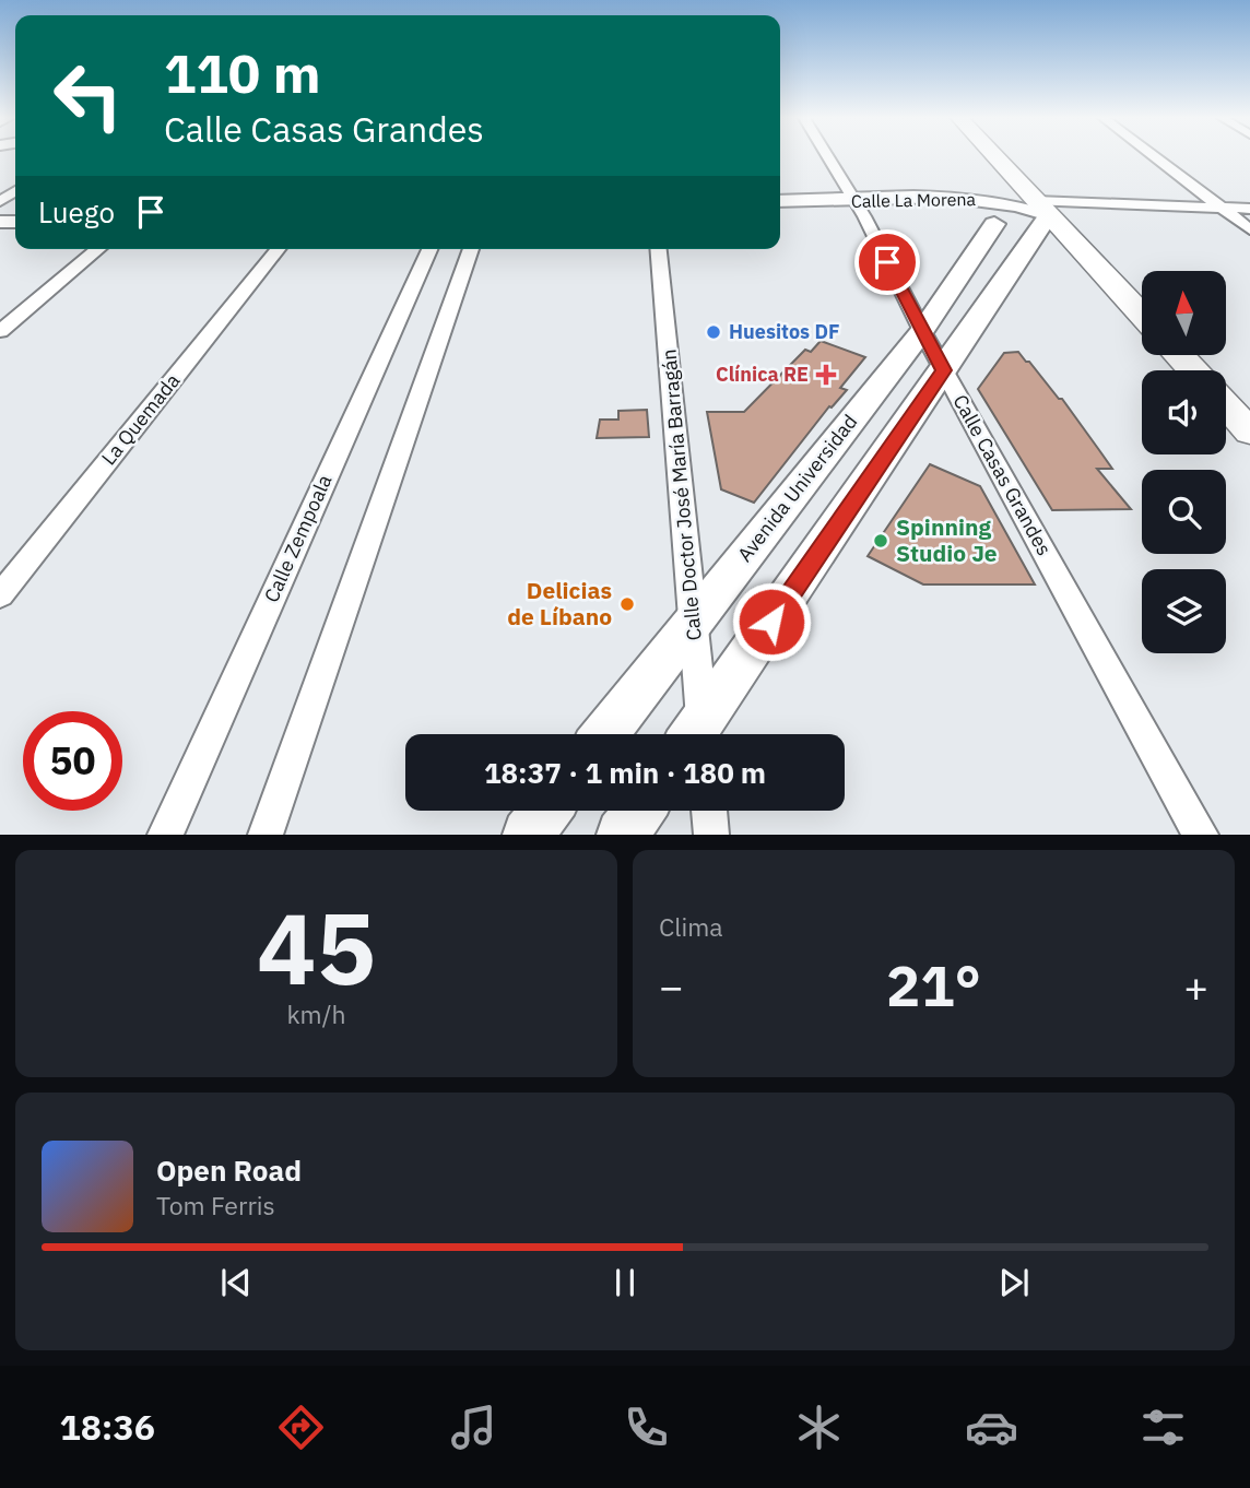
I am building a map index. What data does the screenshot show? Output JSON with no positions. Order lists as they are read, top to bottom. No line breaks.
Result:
{"streets":{"main road":["Avenida Universidad"],"street":["Calle La Morena","La Quemada","Calle Casas Grandes","Calle Doctor José María Barragán","Calle Zempoala"]},"crossings":[["Calle La Morena","Calle Casas Grandes"],["Calle La Morena","Avenida Universidad"],["Calle Casas Grandes","Avenida Universidad"],["Avenida Universidad","Calle Doctor José María Barragán"]],"places":{"other":["Huesitos DF","Spinning Studio Je","Delicias de Líbano"],"health":["Clínica RE"]},"north":"top","page":{"turn":["110 m","Calle Casas Grandes"],"then":"Luego","limit":"50","trip":"18:37 · 1 min · 180 m","tile":[["45","km/h"],"Clima"],"heat":["−","21°","+"],"song":["Open Road","Tom Ferris"],"tabs":"18:36"}}
